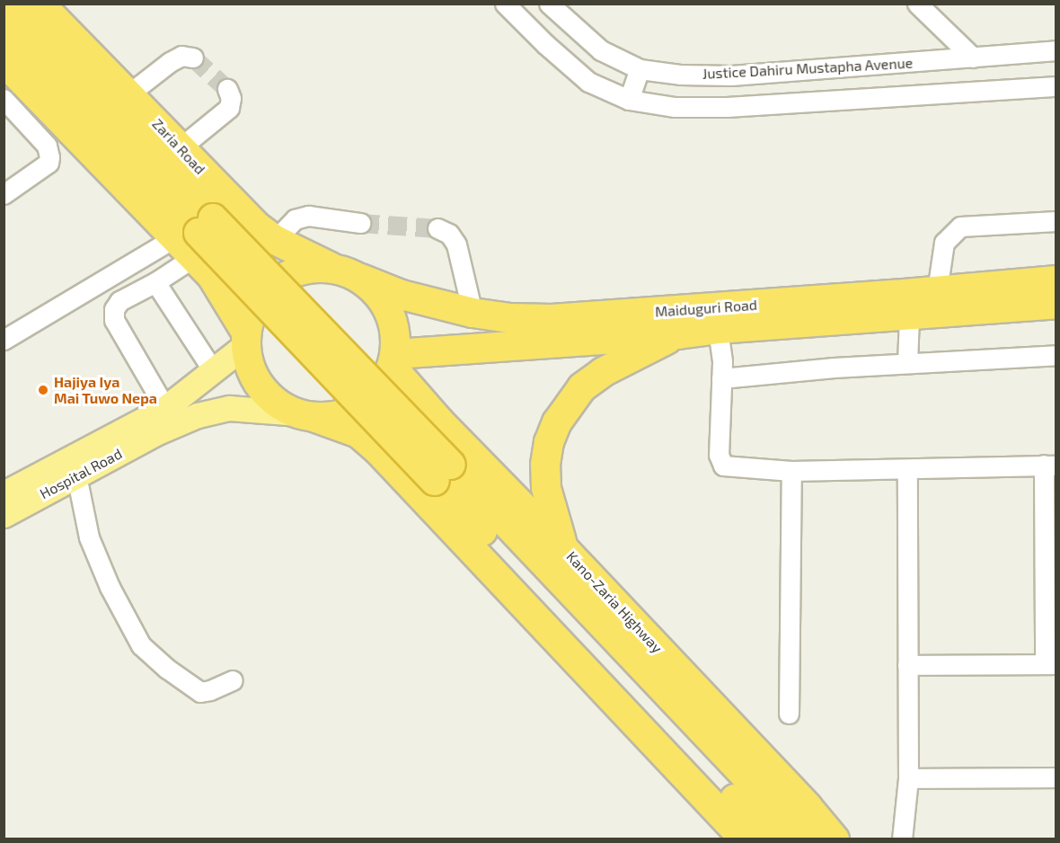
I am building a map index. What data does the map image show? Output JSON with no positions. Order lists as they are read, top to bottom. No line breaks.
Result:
{"streets":{"highway":["Zaria Road","Maiduguri Road","Kano-Zaria Highway"],"main road":["Hospital Road"],"street":["Justice Dahiru Mustapha Avenue"]},"crossings":[["Zaria Road","Maiduguri Road"],["Zaria Road","Kano-Zaria Highway"],["Maiduguri Road","Kano-Zaria Highway"]],"places":["Hajiya Iya Mai Tuwo Nepa"]}
